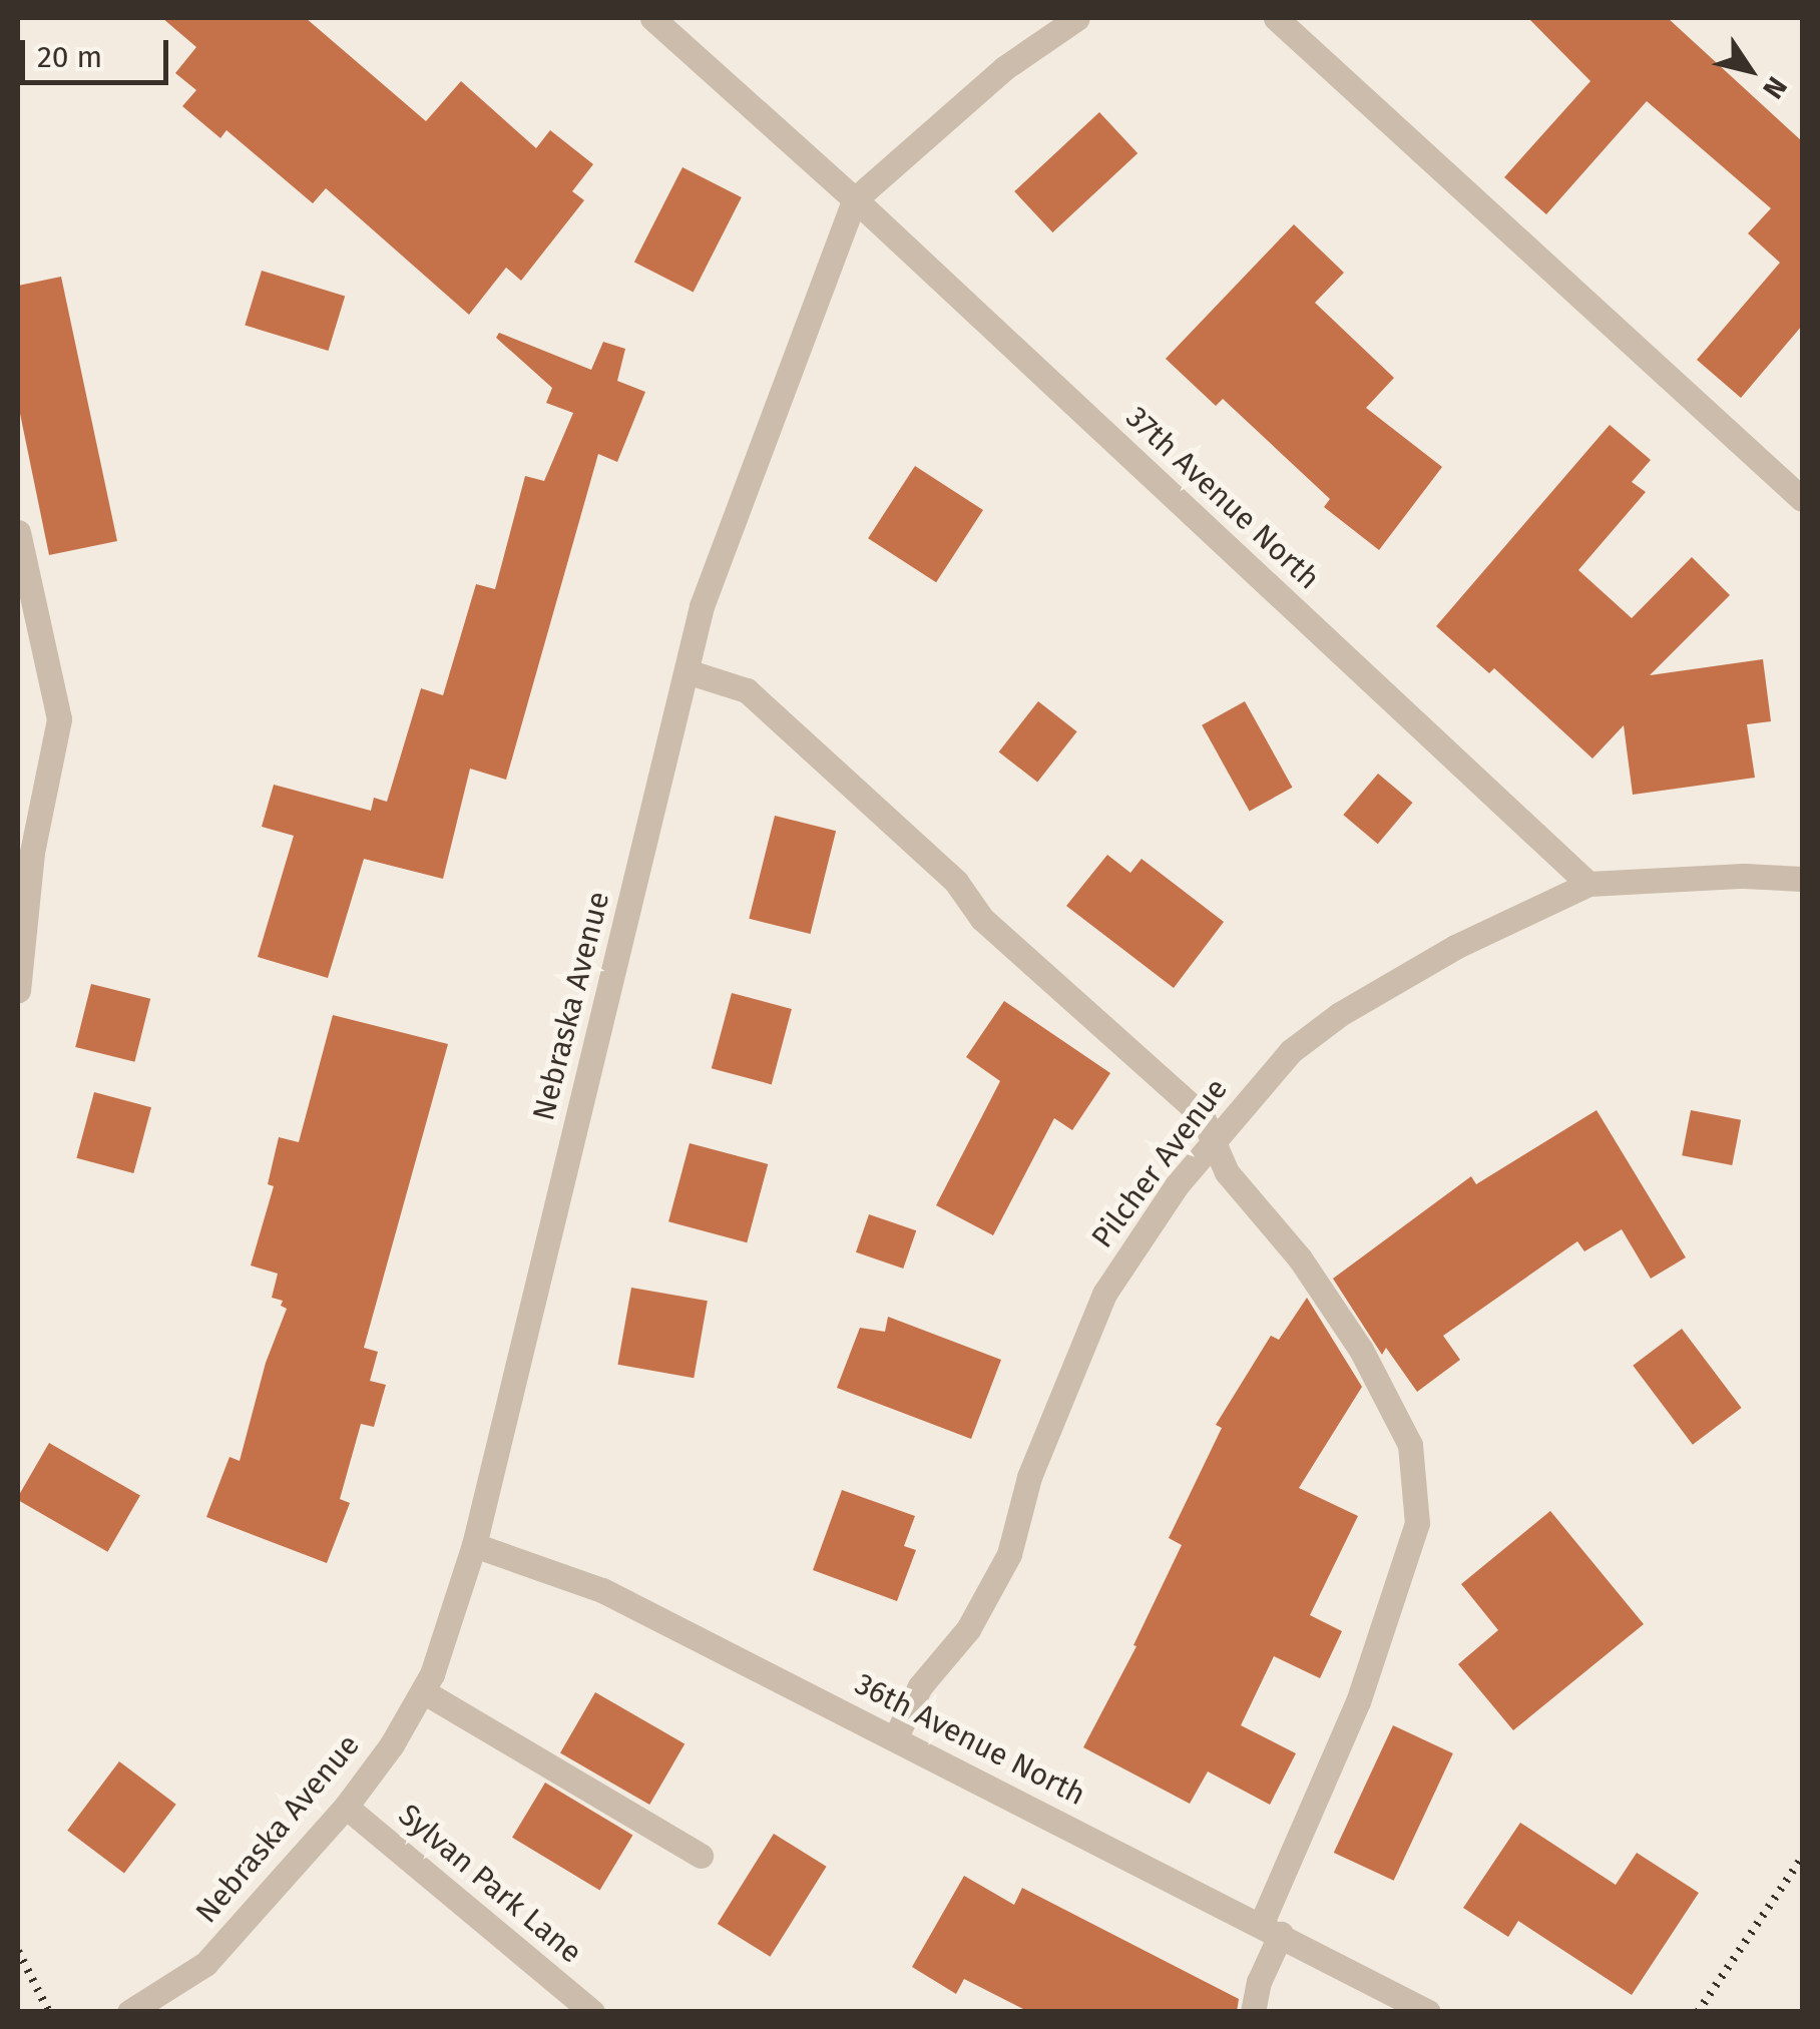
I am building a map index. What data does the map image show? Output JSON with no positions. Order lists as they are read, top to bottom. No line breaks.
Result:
{"streets":{"street":["37th Avenue North","Nebraska Avenue","Pilcher Avenue","36th Avenue North","Sylvan Park Lane"]},"crossings":[["37th Avenue North","Nebraska Avenue"],["37th Avenue North","Pilcher Avenue"],["Nebraska Avenue","36th Avenue North"],["Nebraska Avenue","Sylvan Park Lane"],["Pilcher Avenue","36th Avenue North"]],"scale_bar":"20 m","north":"bottom right"}
